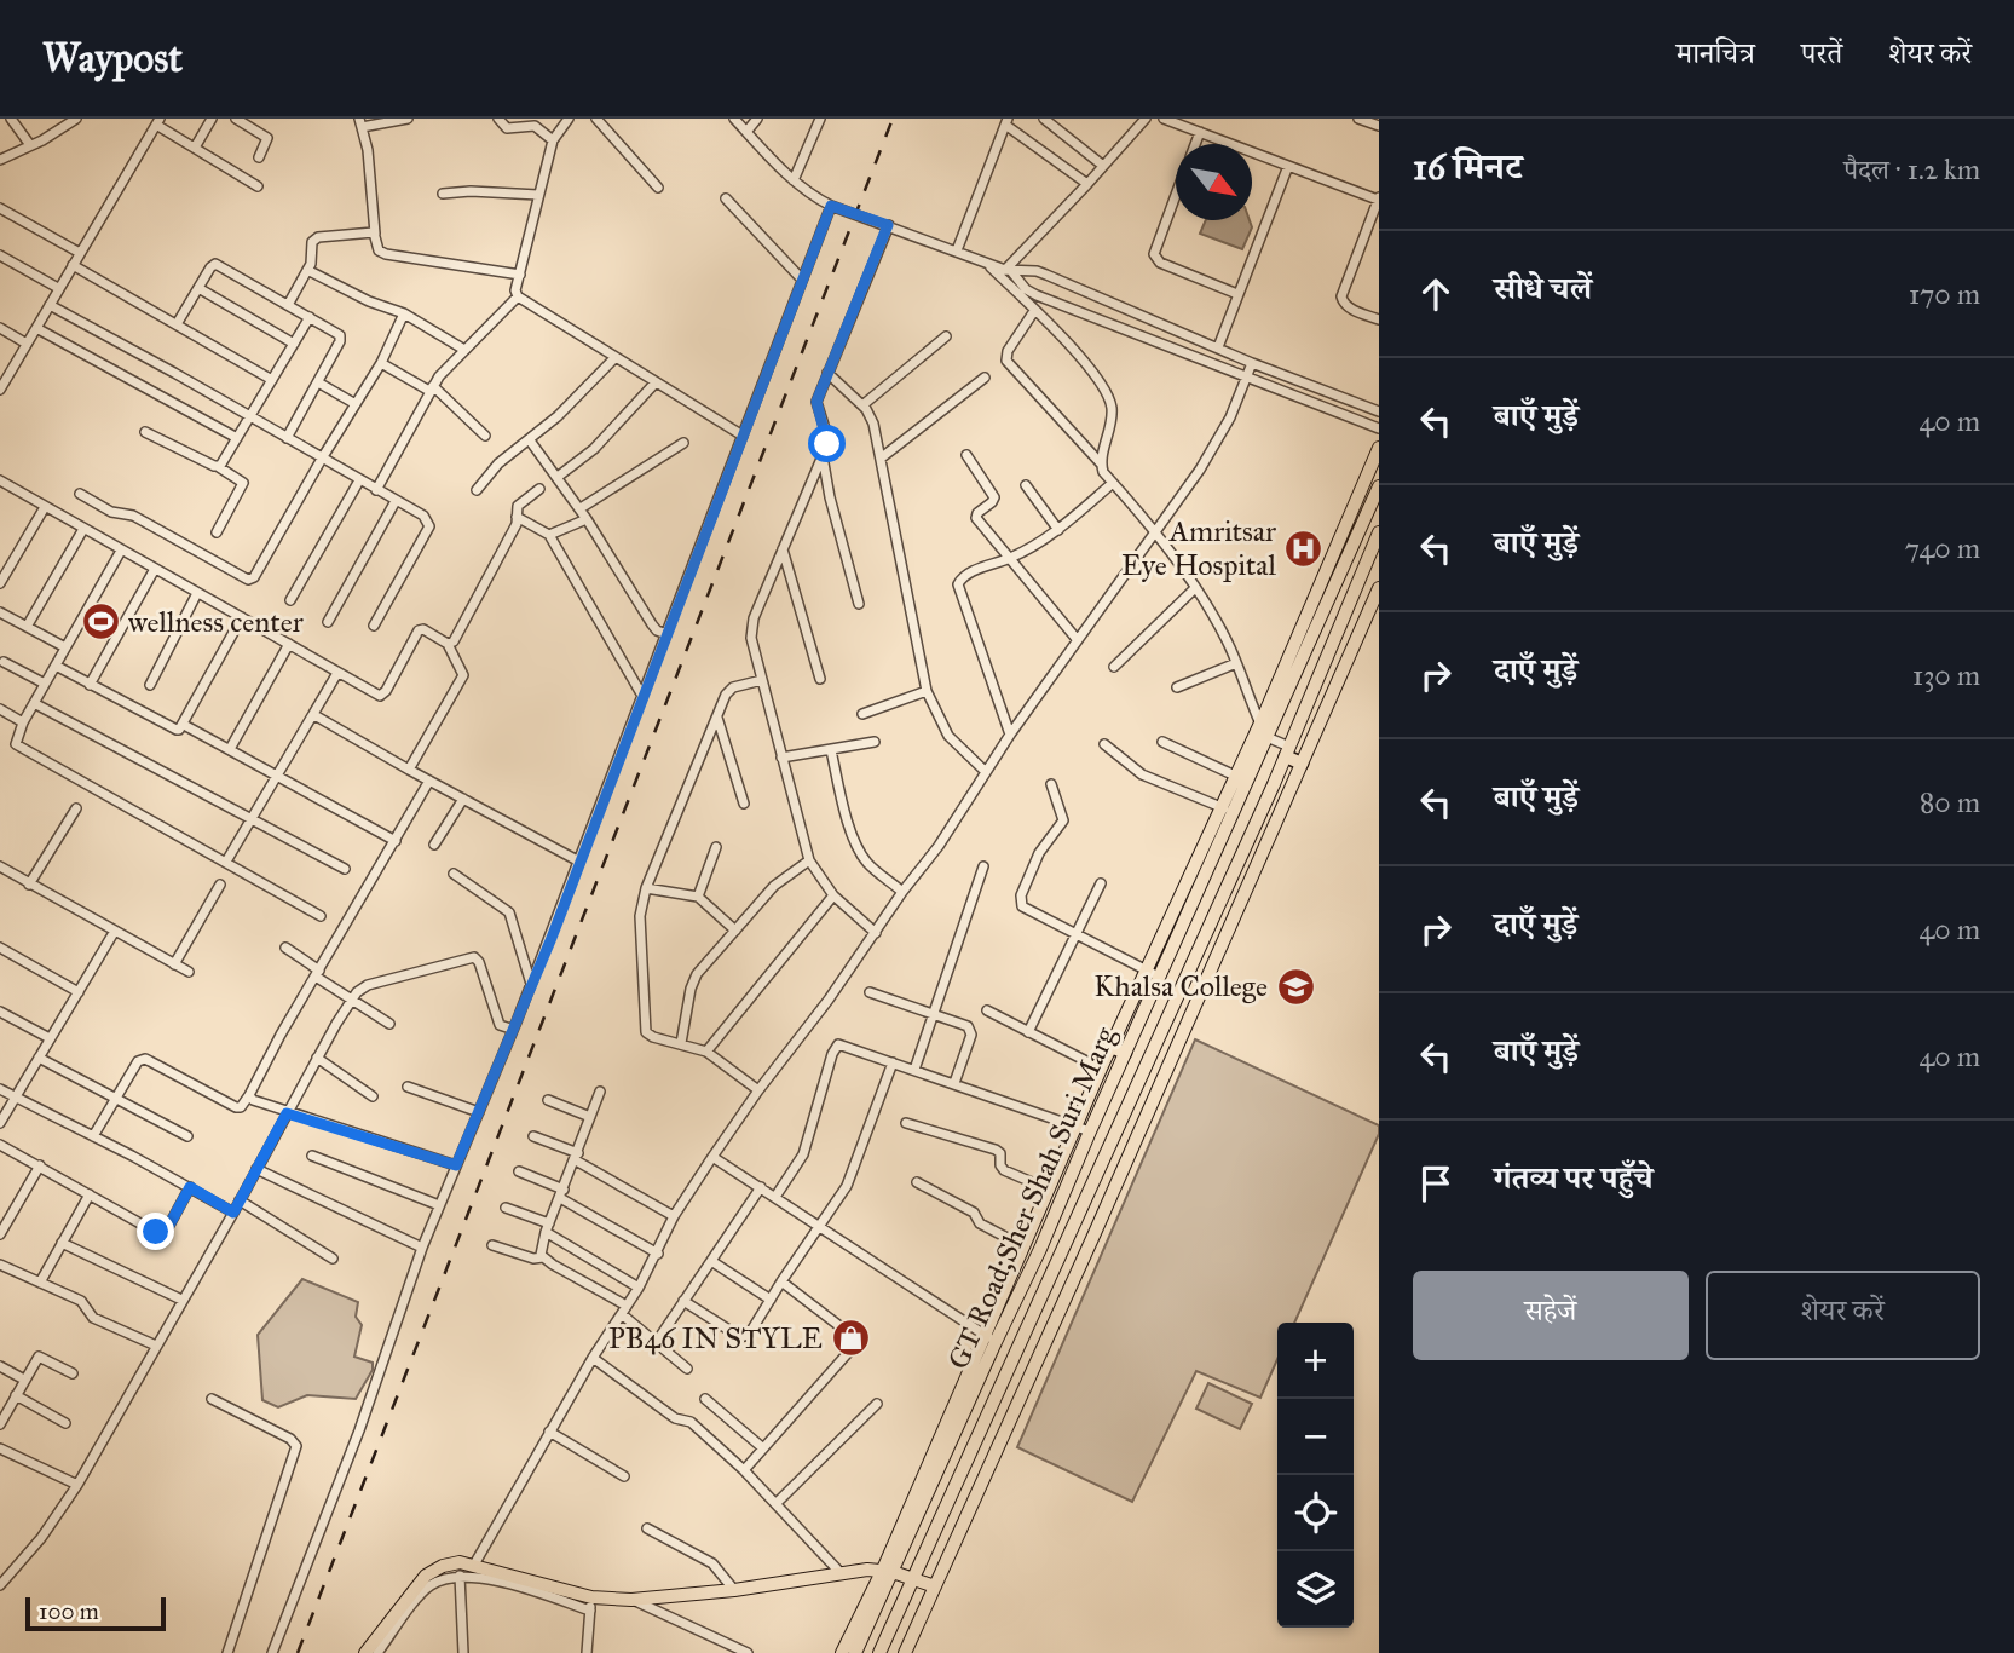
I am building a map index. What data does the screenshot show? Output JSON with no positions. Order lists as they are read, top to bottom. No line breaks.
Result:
{"streets":{"main road":["GT Road;Sher Shah Suri Marg"]},"places":{"hospital":["Amritsar Eye Hospital"],"sports":["wellness center"],"school or university":["Khalsa College"],"shop":["PB46 IN STYLE"]},"scale_bar":"100 m","north":"bottom right","page":{"header":"Waypost","nav":["मानचित्र","परतें","शेयर करें"],"heading":["16 मिनट","पैदल · 1.2 km"],"list":[["सीधे चलें","170 m"],["बाएँ मुड़ें","40 m"],["बाएँ मुड़ें","740 m"],["दाएँ मुड़ें","130 m"],["बाएँ मुड़ें","80 m"],["दाएँ मुड़ें","40 m"],["बाएँ मुड़ें","40 m"],"गंतव्य पर पहुँचे"],"buttons":["सहेजें","शेयर करें"],"map_buttons":["+","−"],"scale":"100 m"}}
